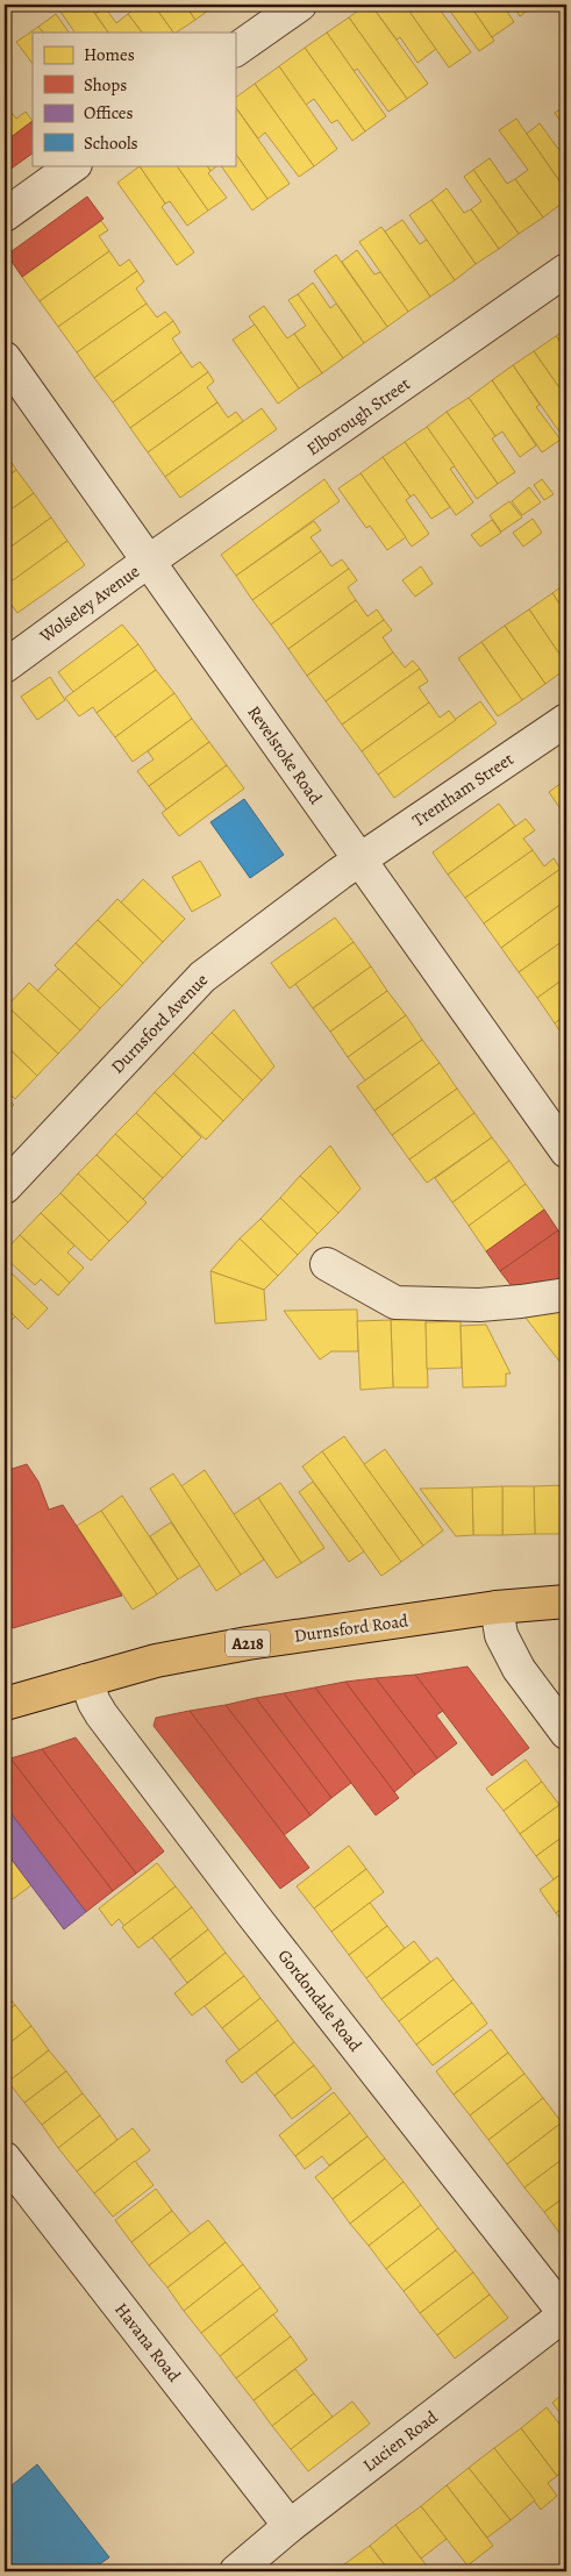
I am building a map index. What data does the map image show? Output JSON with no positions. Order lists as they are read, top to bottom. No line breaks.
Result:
{"streets":{"main road":["Durnsford Road","A218"],"street":["Elborough Street","Wolseley Avenue","Revelstoke Road","Trentham Street","Durnsford Avenue","Gordondale Road","Havana Road","Lucien Road"]},"crossings":[["Elborough Street","Wolseley Avenue"],["Elborough Street","Revelstoke Road"],["Wolseley Avenue","Revelstoke Road"],["Revelstoke Road","Trentham Street"],["Revelstoke Road","Durnsford Avenue"],["Trentham Street","Durnsford Avenue"],["Durnsford Road","Gordondale Road"],["Gordondale Road","Lucien Road"],["Havana Road","Lucien Road"]],"legend":["Homes","Shops","Offices","Schools"]}
